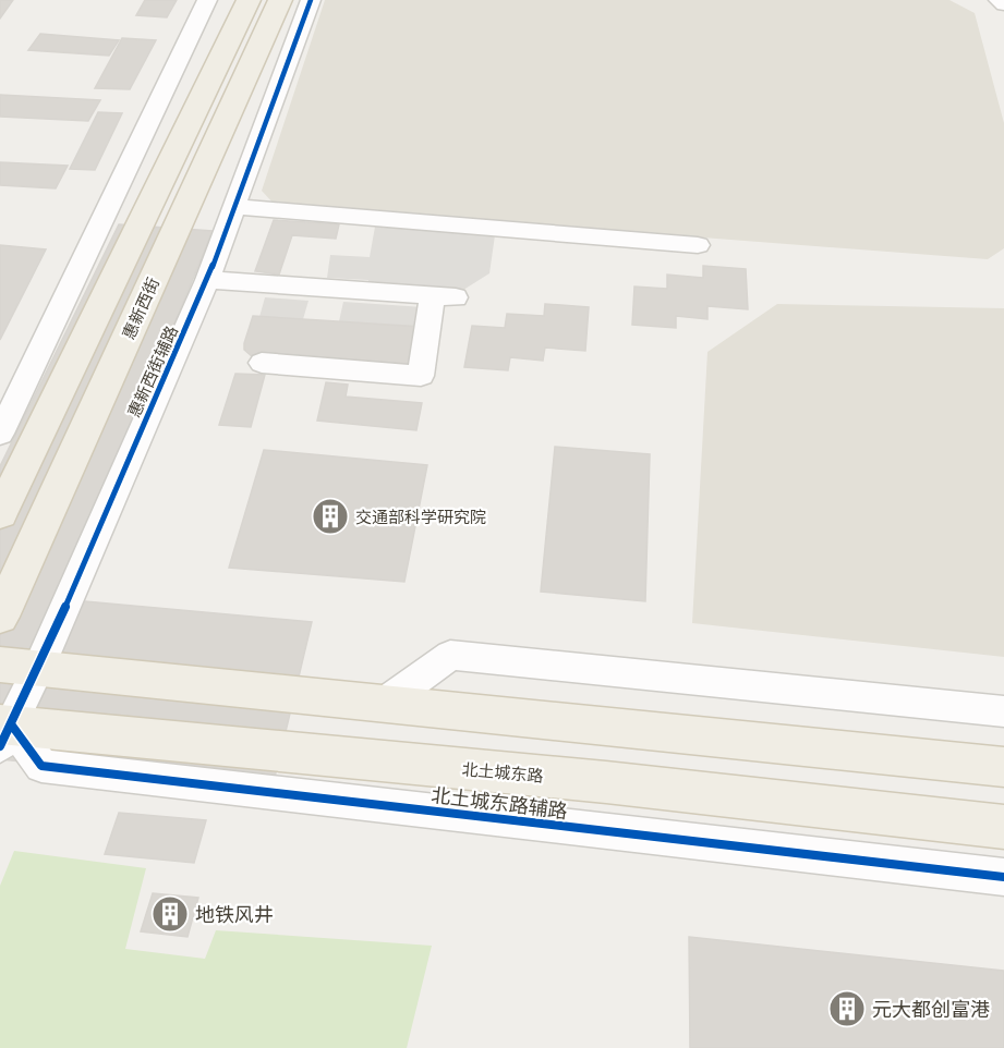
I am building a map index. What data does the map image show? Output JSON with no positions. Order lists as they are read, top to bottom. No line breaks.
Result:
{"streets":{"main road":["惠新西街","北土城东路"],"street":["惠新西街辅路","北土城东路辅路"]},"crossings":[["惠新西街辅路","北土城东路"],["惠新西街辅路","北土城东路辅路"],["北土城东路","北土城东路辅路"]],"places":{"building":["交通部科学研究院","地铁风井","元大都创富港"]}}
